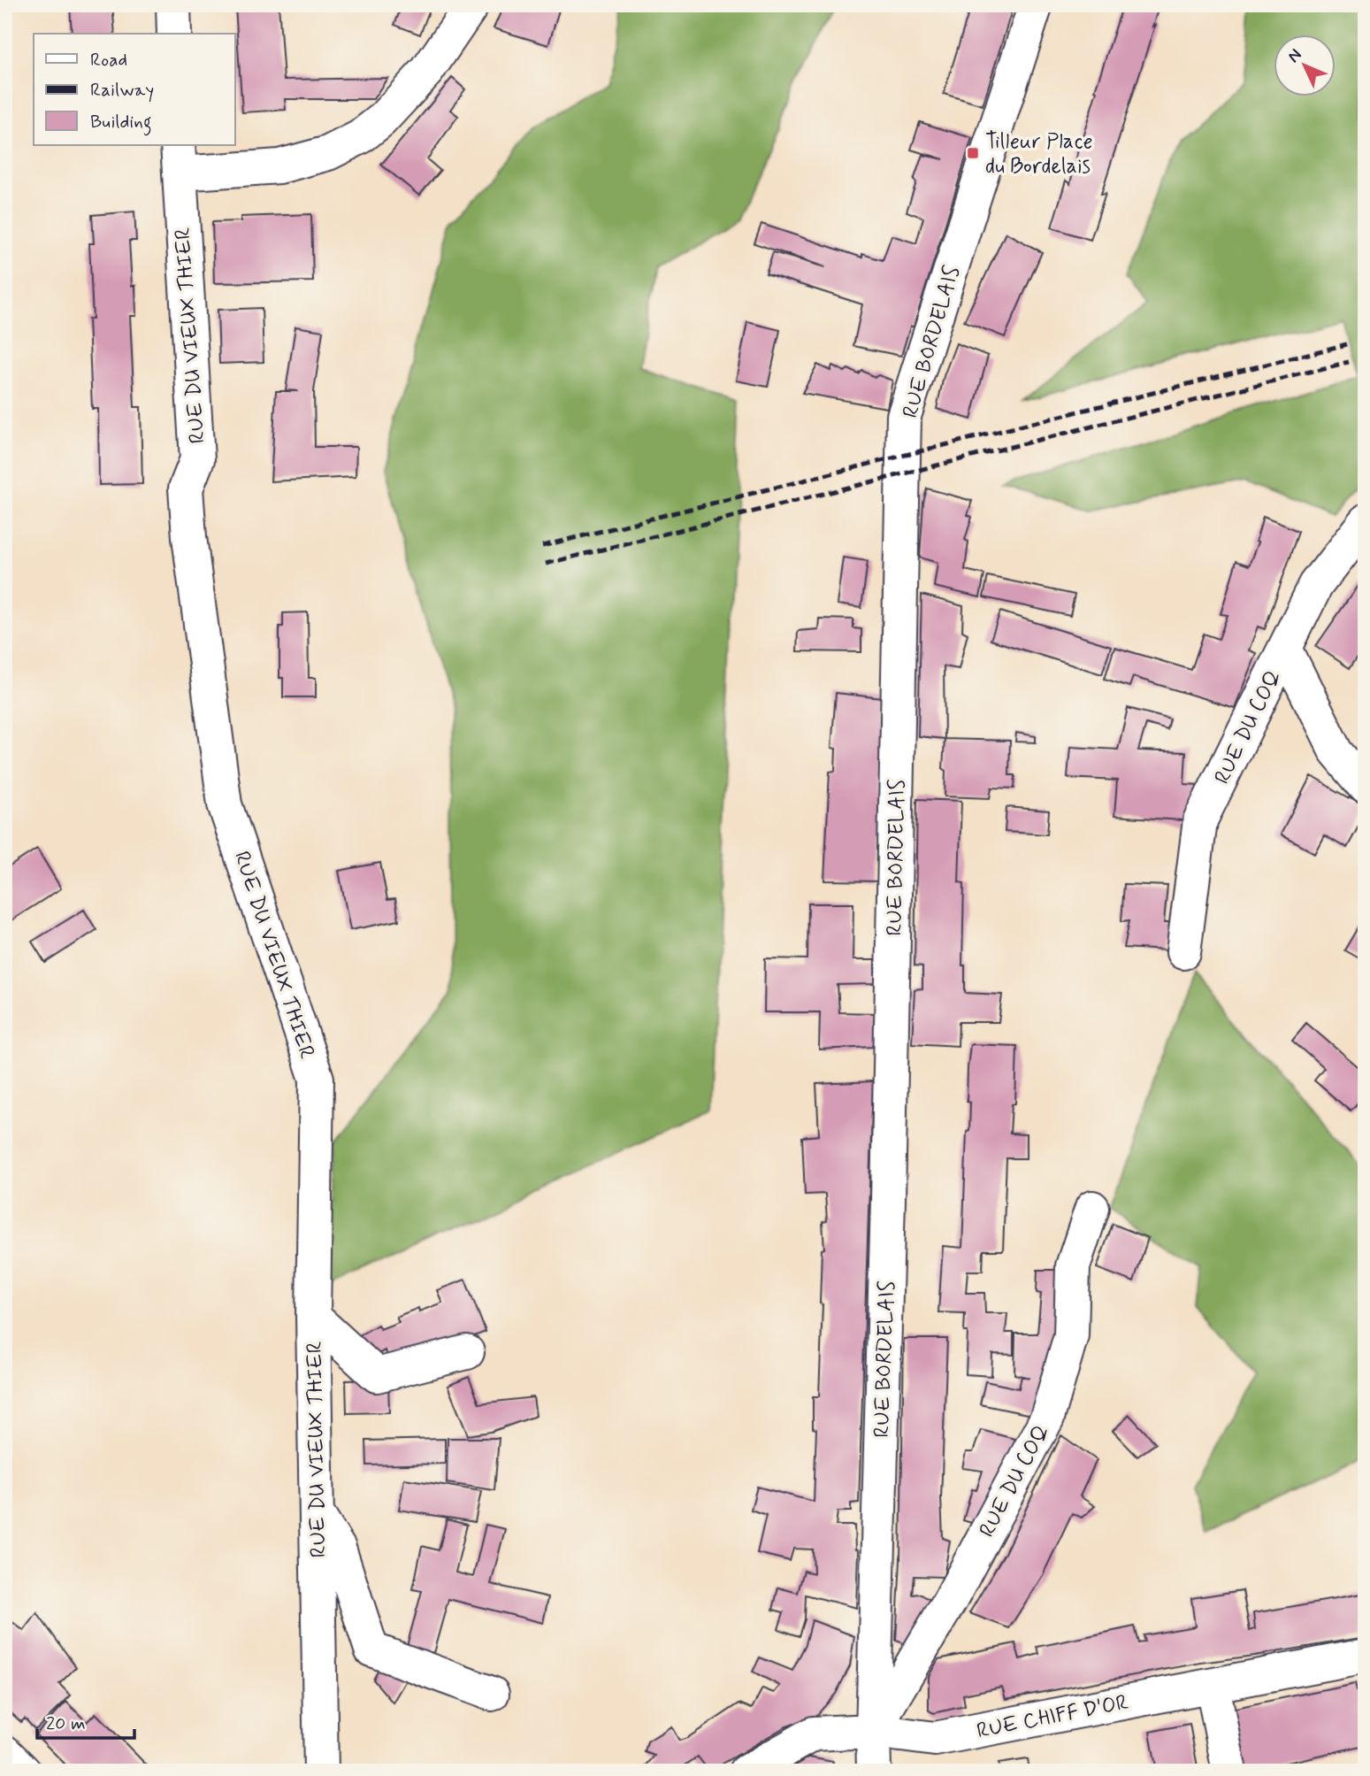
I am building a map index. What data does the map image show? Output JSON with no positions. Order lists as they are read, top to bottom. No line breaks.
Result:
{"streets":{"street":["RUE DU VIEUX THIER","RUE BORDELAIS","RUE DU COQ","RUE CHIFF D'OR"]},"crossings":[["RUE BORDELAIS","RUE DU COQ"],["RUE BORDELAIS","RUE CHIFF D'OR"],["RUE DU COQ","RUE CHIFF D'OR"]],"places":{"transit":["Tilleur Place du Bordelais"]},"legend":["Road","Railway","Building"],"scale_bar":"20 m","north":"top left"}
